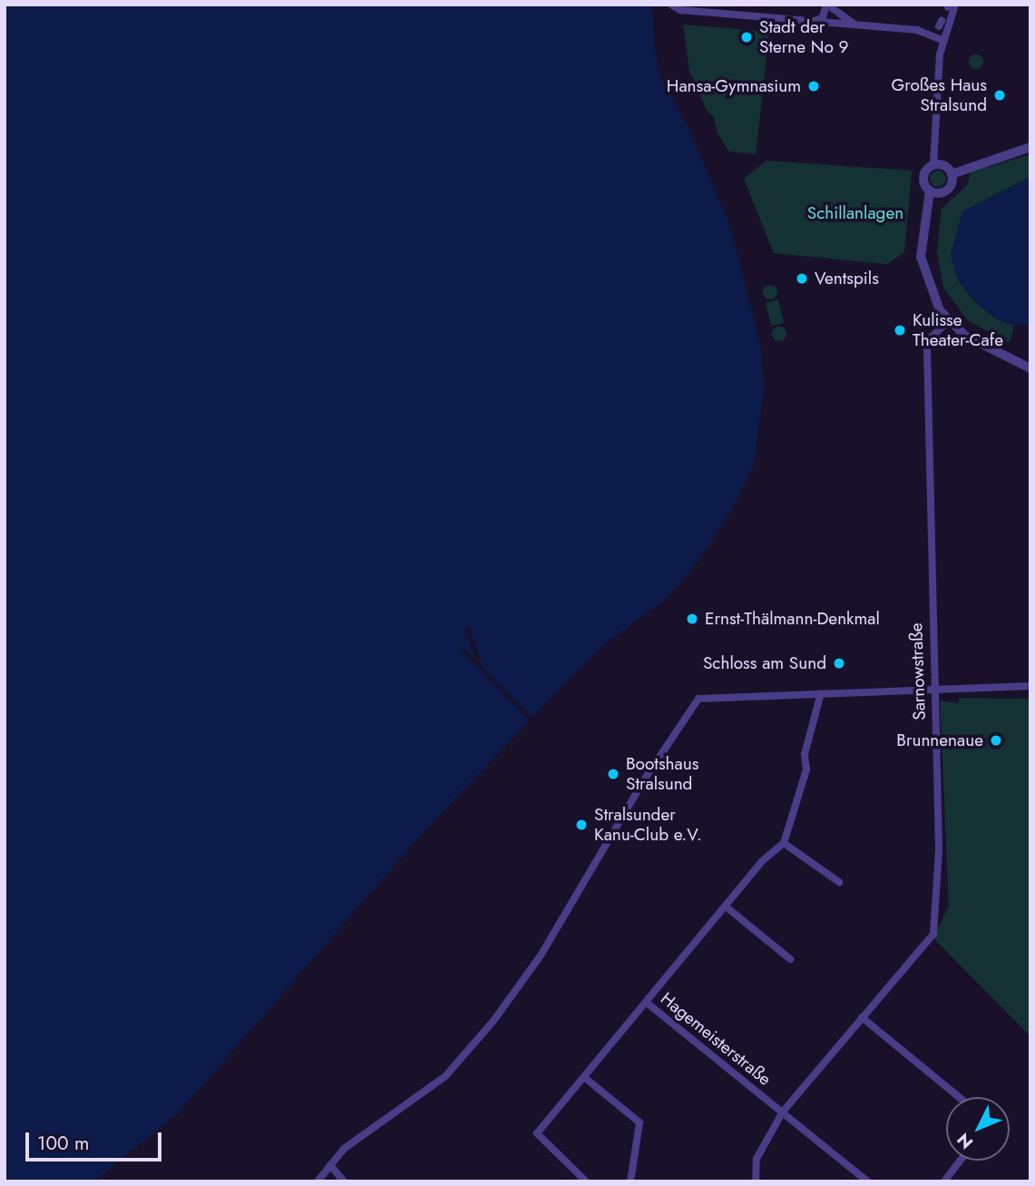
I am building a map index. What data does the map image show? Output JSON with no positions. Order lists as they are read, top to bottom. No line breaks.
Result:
{"streets":{"street":["Sarnowstraße","Hagemeisterstraße"]},"crossings":[["Sarnowstraße","Hagemeisterstraße"]],"parks":["Schillanlagen"],"places":["Stadt der Sterne No 9","Hansa-Gymnasium","Großes Haus Stralsund","Ventspils","Kulisse Theater-Cafe","Ernst-Thälmann-Denkmal","Schloss am Sund","Brunnenaue","Bootshaus Stralsund","Stralsunder Kanu-Club e.V."],"scale_bar":"100 m","north":"bottom left"}
